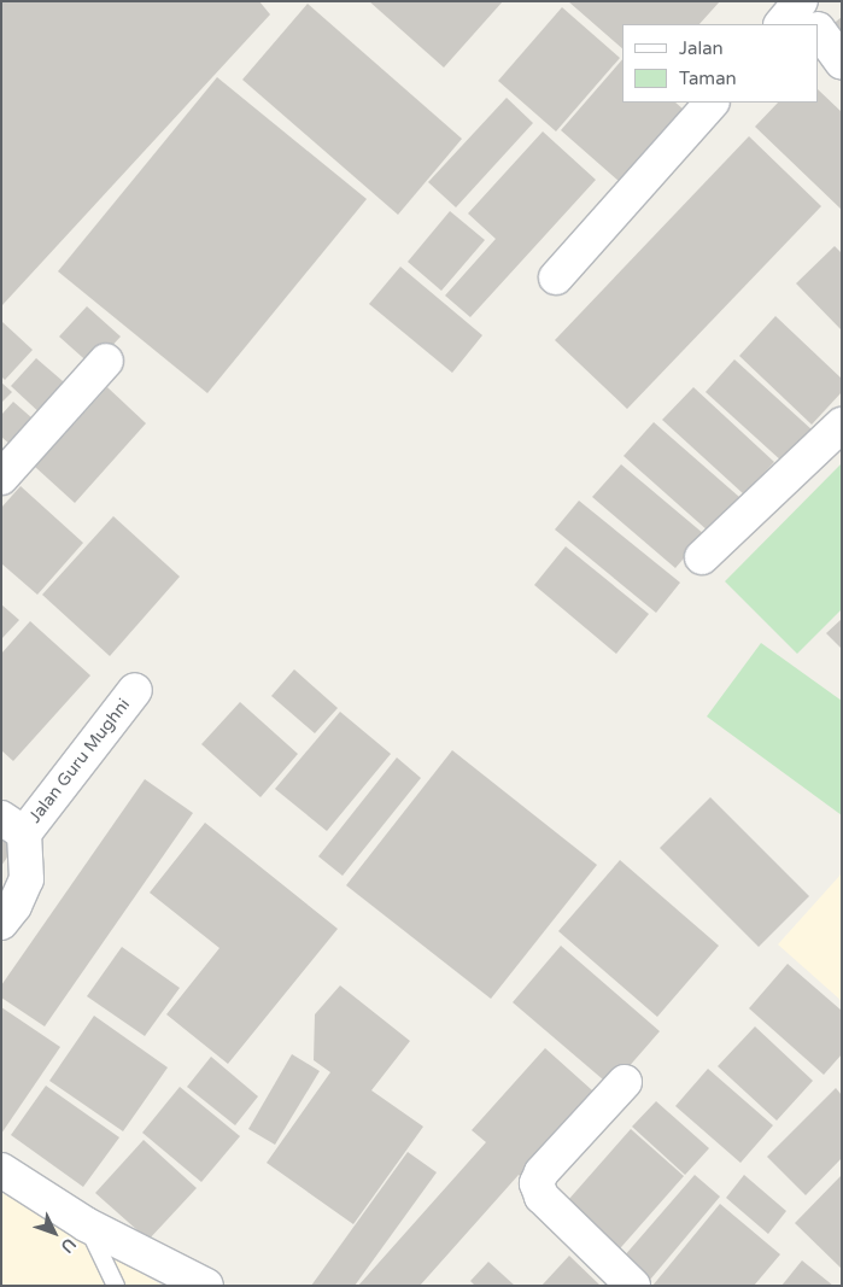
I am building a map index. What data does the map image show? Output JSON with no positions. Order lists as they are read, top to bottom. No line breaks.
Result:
{"streets":{"street":["Jalan Guru Mughni"]},"legend":["Jalan","Taman"],"north":"bottom right"}
